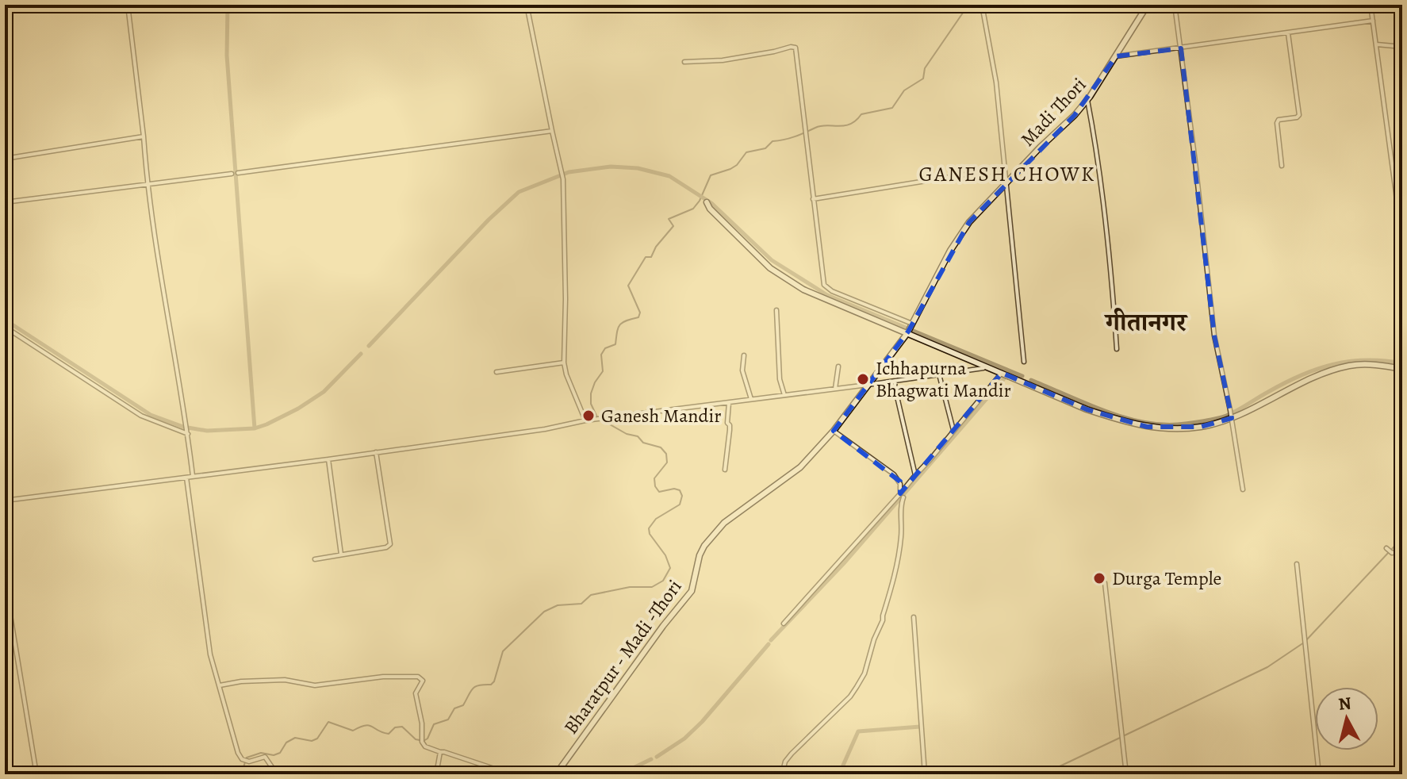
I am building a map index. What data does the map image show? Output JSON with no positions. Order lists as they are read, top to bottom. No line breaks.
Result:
{"streets":{"main road":["Madi Thori","Bharatpur - Madi -Thori"]},"crossings":[["Madi Thori","Bharatpur - Madi -Thori"]],"districts":["GANESH CHOWK","गीतानगर"],"places":["Ichhapurna Bhagwati Mandir","Ganesh Mandir","Durga Temple"],"north":"top"}
